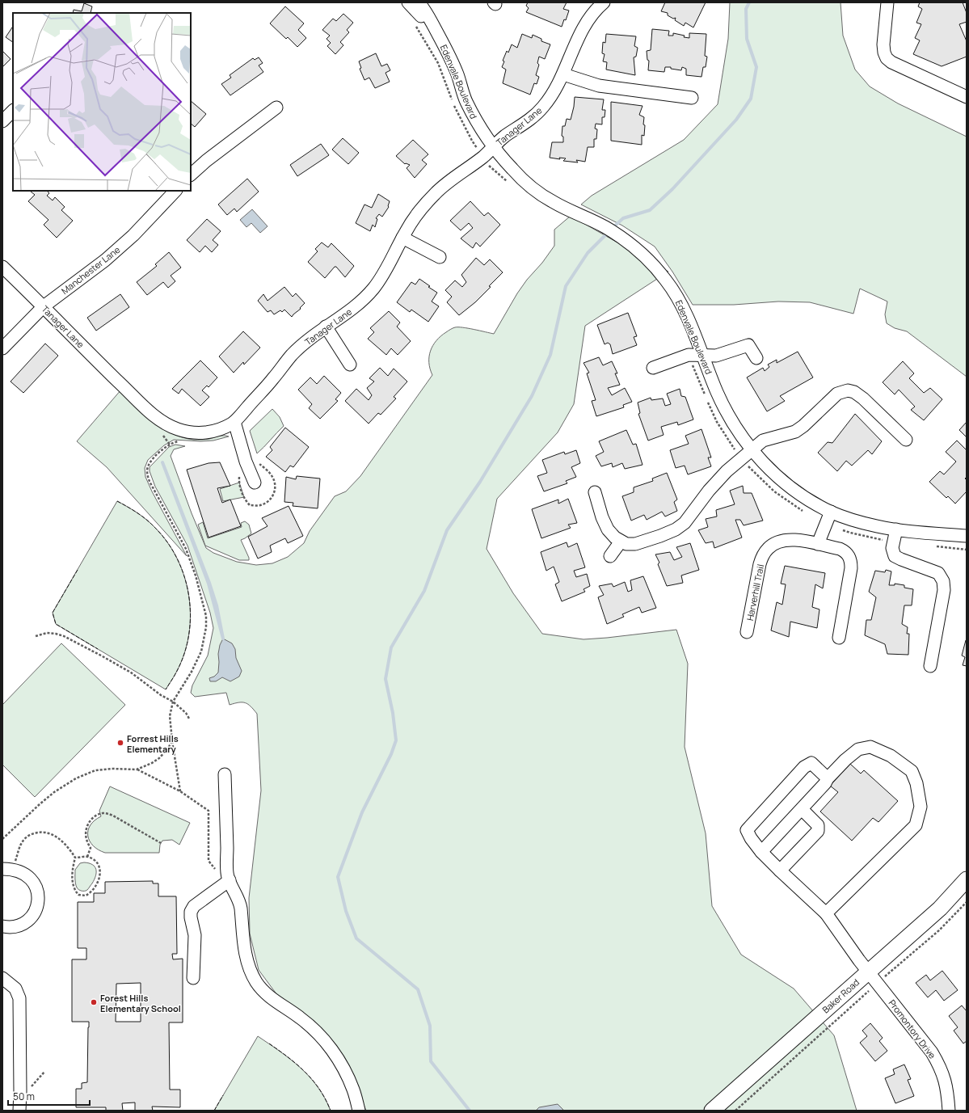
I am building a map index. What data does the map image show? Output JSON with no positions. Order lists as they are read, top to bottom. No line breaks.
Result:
{"streets":{"main road":["Baker Road"],"street":["Edenvale Boulevard","Tanager Lane","Manchester Lane","Harverhill Trail","Promontory Drive"]},"crossings":[["Edenvale Boulevard","Tanager Lane"],["Tanager Lane","Manchester Lane"],["Baker Road","Promontory Drive"]],"places":["Forrest Hills Elementary","Forest Hills Elementary School"],"scale_bar":"50 m"}
